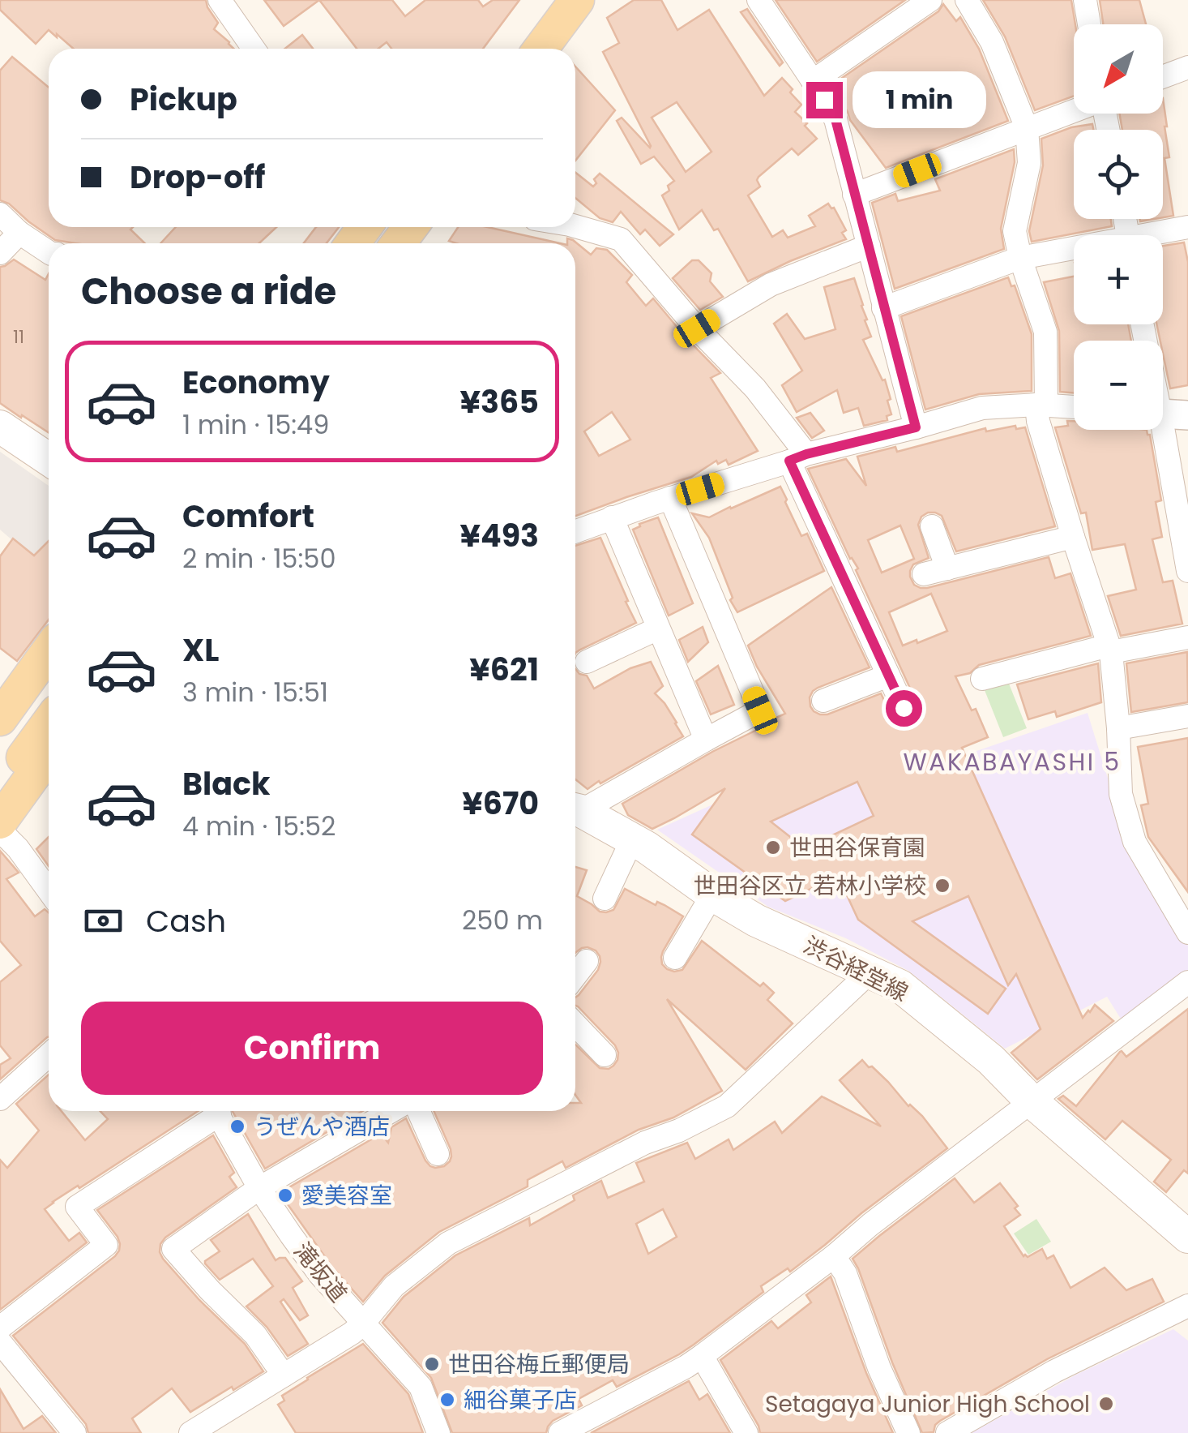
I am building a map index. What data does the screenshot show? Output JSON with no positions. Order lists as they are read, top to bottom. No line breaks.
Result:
{"streets":{"main road":["渋谷経堂線"],"street":["滝坂道"]},"districts":["WAKABAYASHI 5"],"places":["世田谷保育園","世田谷区立 若林小学校","うぜんや酒店","愛美容室","世田谷梅丘郵便局","細谷菓子店","Setagaya Junior High School"],"house_numbers":["11"],"north":"bottom left","page":{"map_buttons":["+","−"],"banner":["Pickup","Drop-off"],"bubble":"1 min","heading":"Choose a ride","list":[{"name":"Economy","note":"1 min · 15:49","value":"¥365"},{"name":"Comfort","note":"2 min · 15:50","value":"¥493"},{"name":"XL","note":"3 min · 15:51","value":"¥621"},{"name":"Black","note":"4 min · 15:52","value":"¥670"}],"pay":["Cash","250 m"],"buttons":"Confirm"}}
